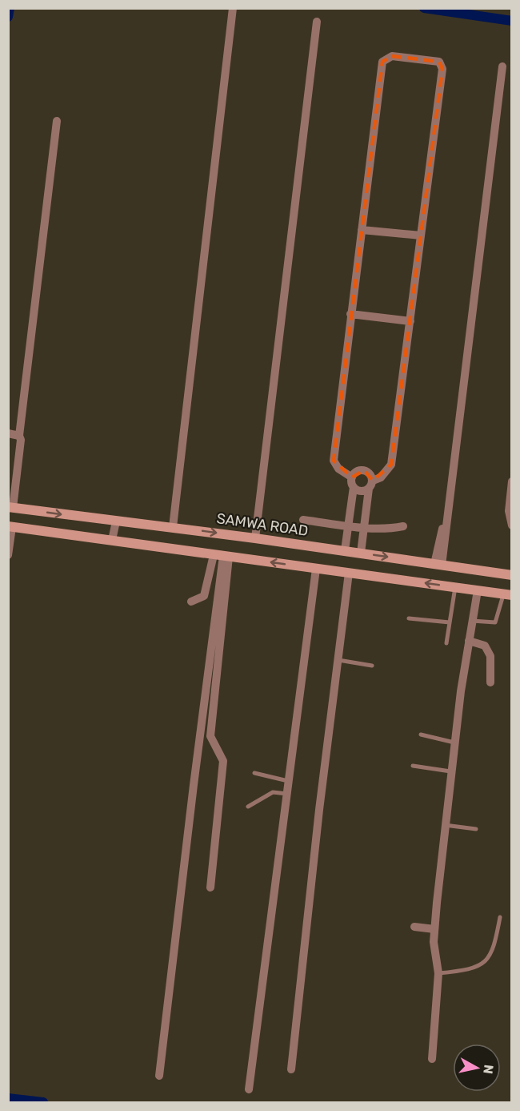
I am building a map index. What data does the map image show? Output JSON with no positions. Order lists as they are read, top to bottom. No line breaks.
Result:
{"streets":{"street":["SAMWA ROAD"]},"north":"right"}
